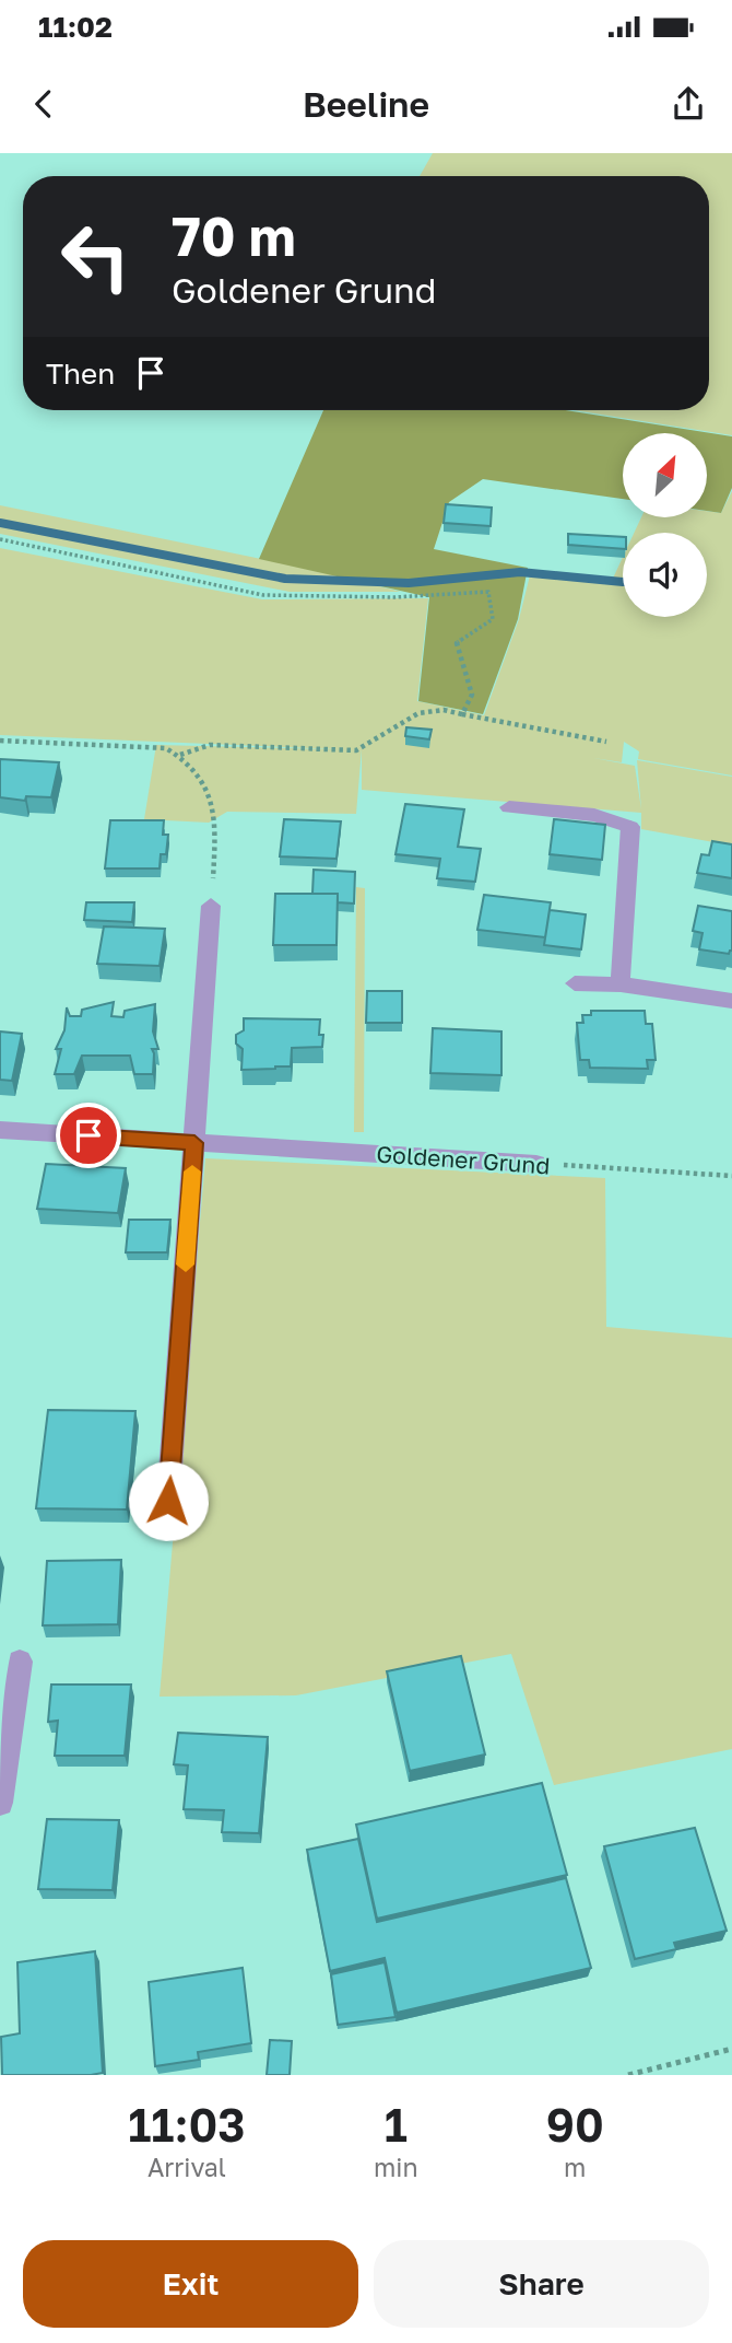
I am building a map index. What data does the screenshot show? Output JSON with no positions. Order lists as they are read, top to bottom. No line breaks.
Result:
{"streets":{"street":["Goldener Grund"]},"north":"top right","page":{"status":"11:02","header":"Beeline","turn":["70 m","Goldener Grund"],"then":"Then","eta":["11:03","Arrival","1","min","90","m"],"buttons":["Exit","Share"]}}
